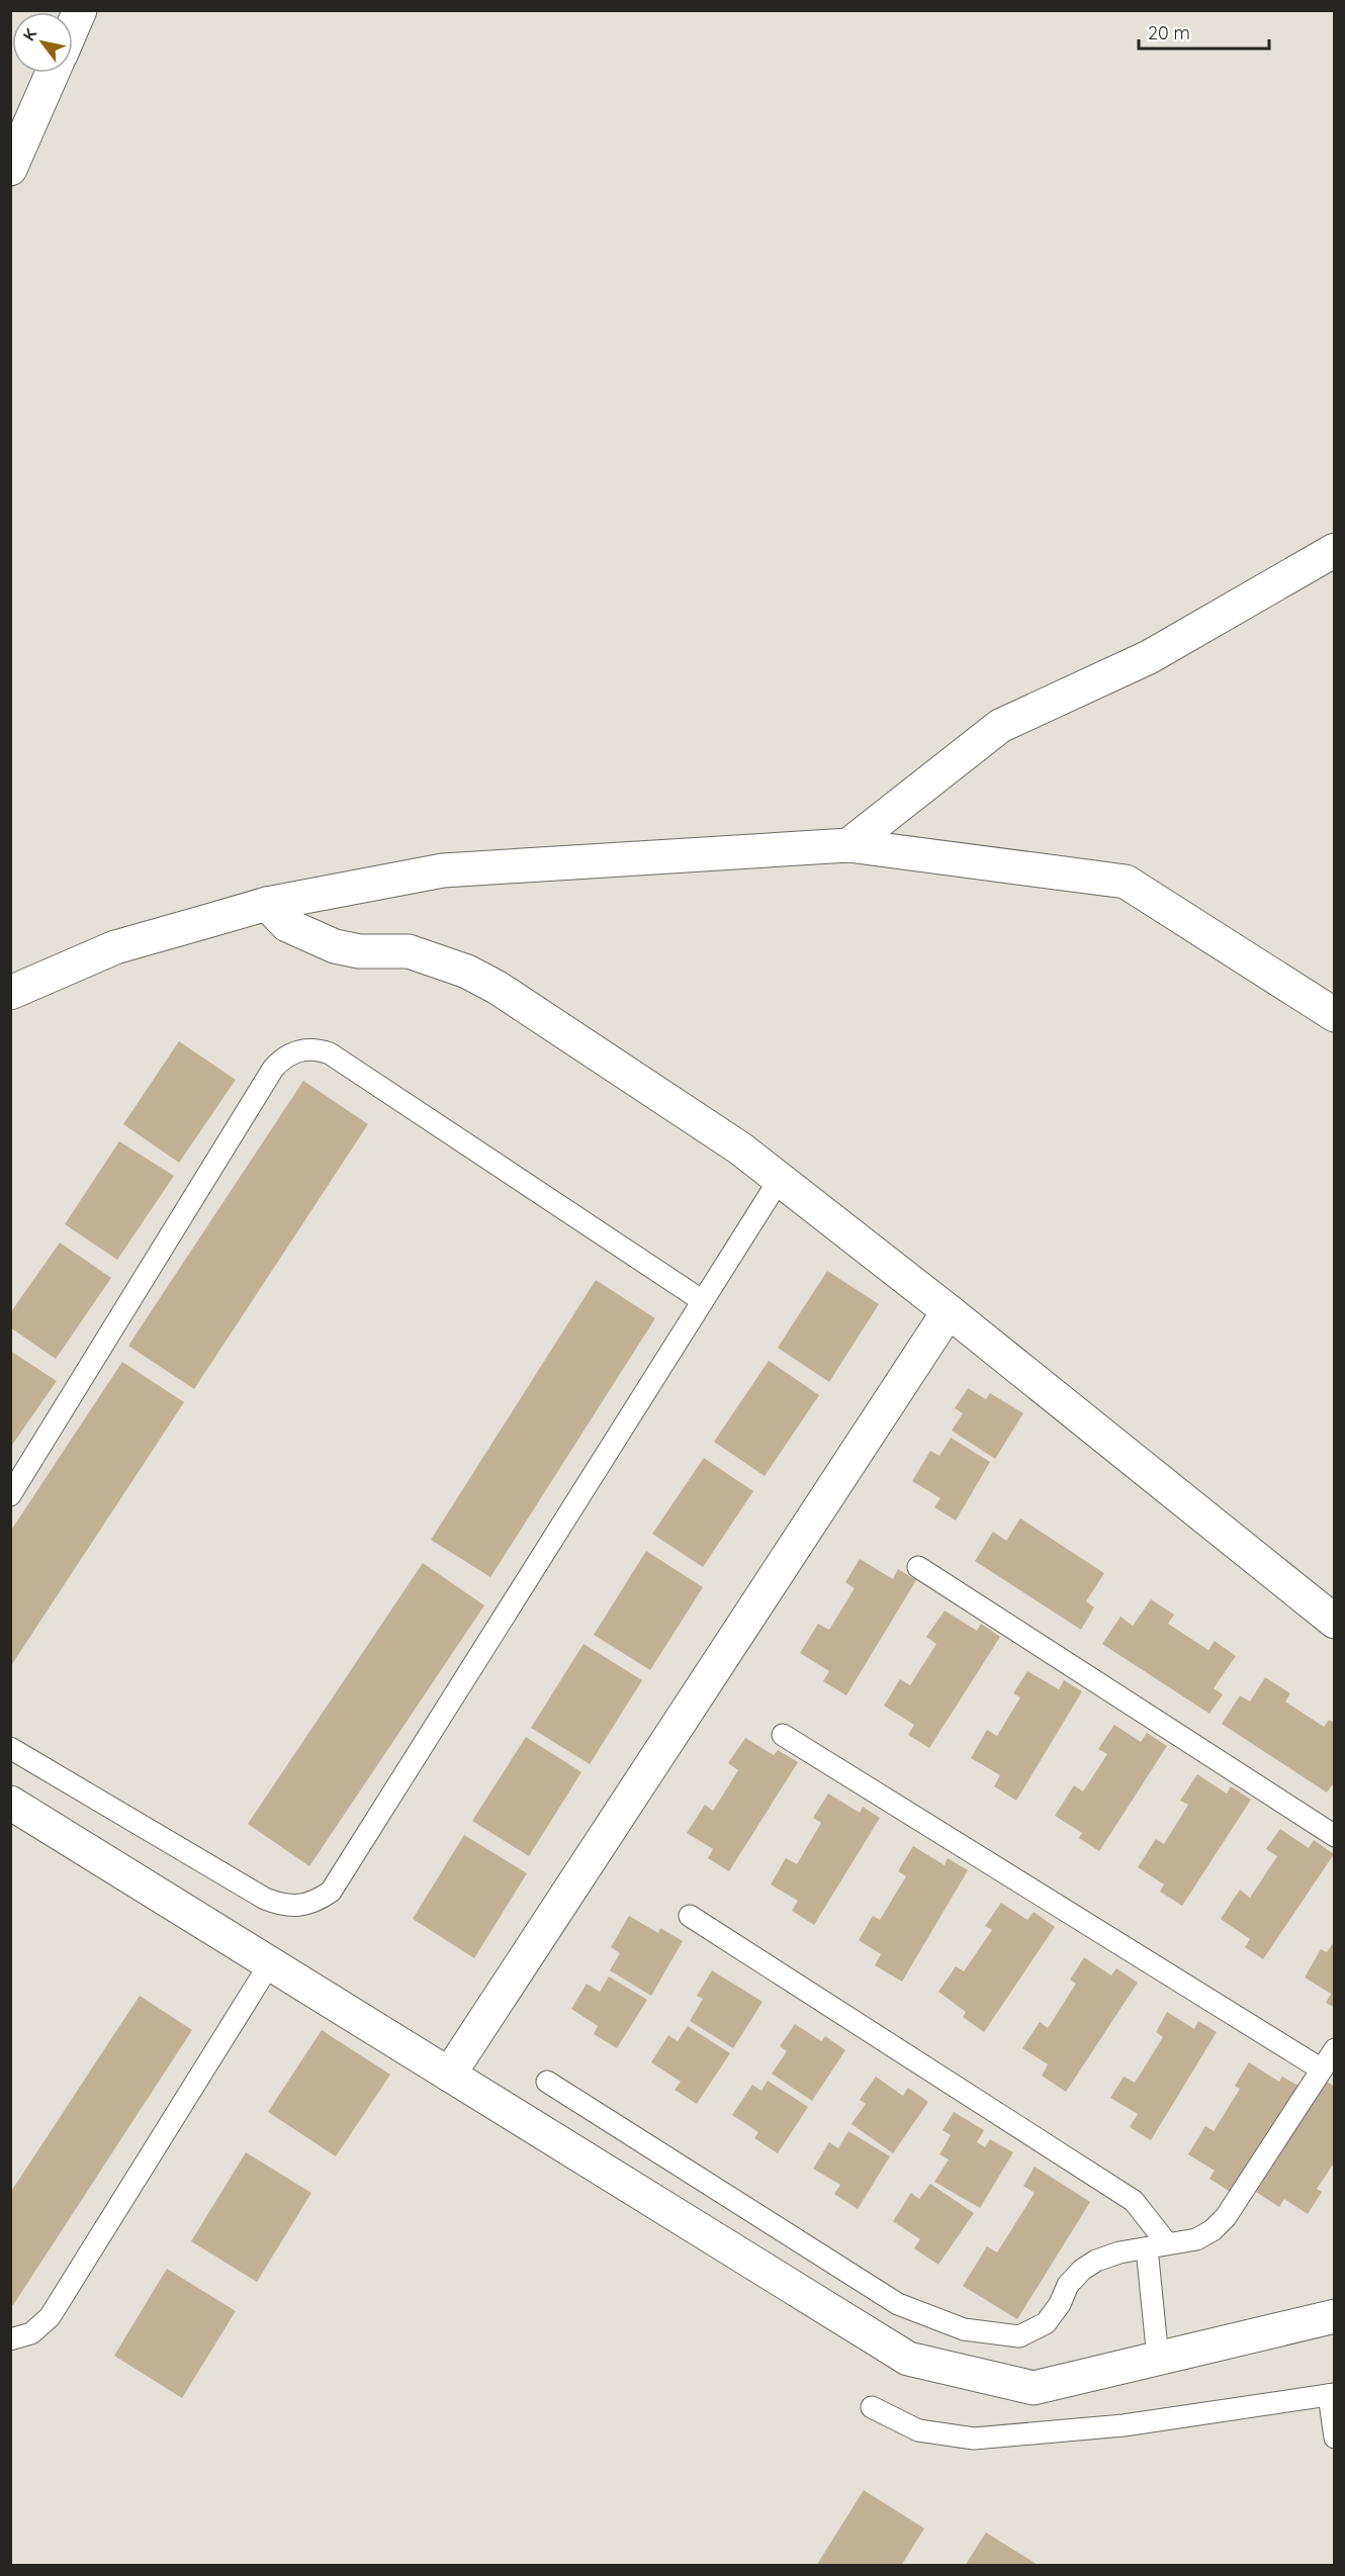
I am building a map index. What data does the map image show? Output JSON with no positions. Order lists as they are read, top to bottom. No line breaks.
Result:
{"scale_bar":"20 m","north":"top left"}
